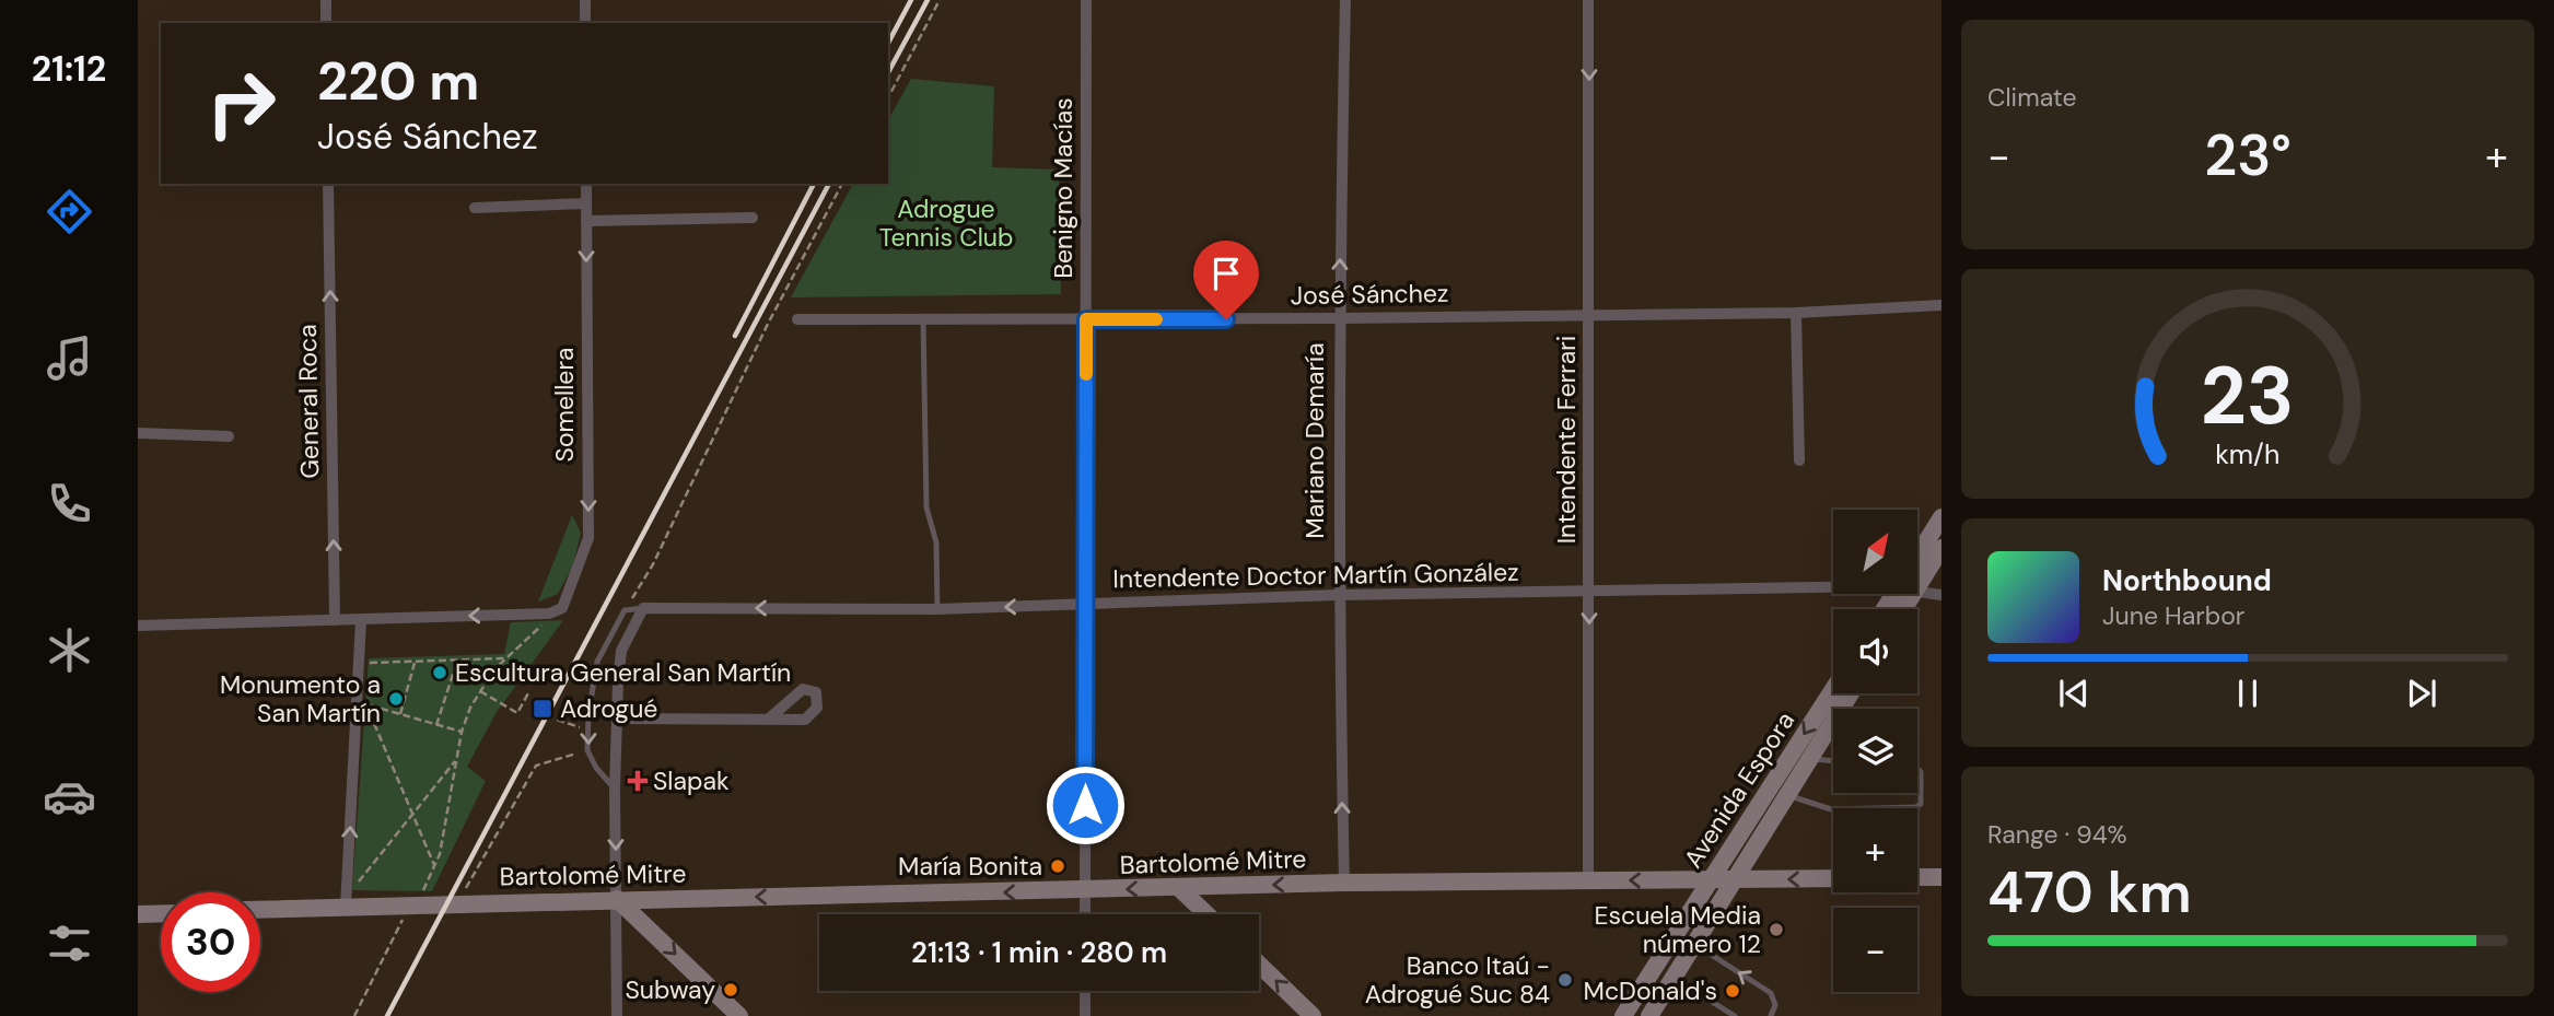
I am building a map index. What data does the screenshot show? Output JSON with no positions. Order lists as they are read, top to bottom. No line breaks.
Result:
{"streets":{"street":["Benigno Macías","José Sánchez","General Roca","Somellera","Intendente Ferrari","Mariano Demaría","Intendente Doctor Martín González","Avenida Espora","Bartolomé Mitre"]},"crossings":[["Benigno Macías","José Sánchez"],["Benigno Macías","Intendente Doctor Martín González"],["Benigno Macías","Bartolomé Mitre"],["José Sánchez","Intendente Ferrari"],["José Sánchez","Mariano Demaría"],["Intendente Ferrari","Intendente Doctor Martín González"],["Intendente Ferrari","Bartolomé Mitre"],["Mariano Demaría","Intendente Doctor Martín González"],["Mariano Demaría","Bartolomé Mitre"],["Avenida Espora","Bartolomé Mitre"]],"one_way":["General Roca","Intendente Ferrari","Mariano Demaría","Intendente Doctor Martín González","Bartolomé Mitre"],"parks":["Adrogue Tennis Club"],"places":{"other":["Escultura General San Martín","Monumento a San Martín","María Bonita","Escuela Media número 12","Banco Itaú - Adrogué Suc 84","Subway","McDonald's"],"transit":["Adrogué"],"health":["Slapak"]},"north":"top right","page":{"tabs":"21:12","tile":["Climate",["Range · 94%","470 km"]],"turn":["220 m","José Sánchez"],"heat":["−","23°","+"],"map_buttons":["+","−"],"song":["Northbound","June Harbor"],"limit":"30","trip":"21:13 · 1 min · 280 m","gauge":["23","km/h"]}}
